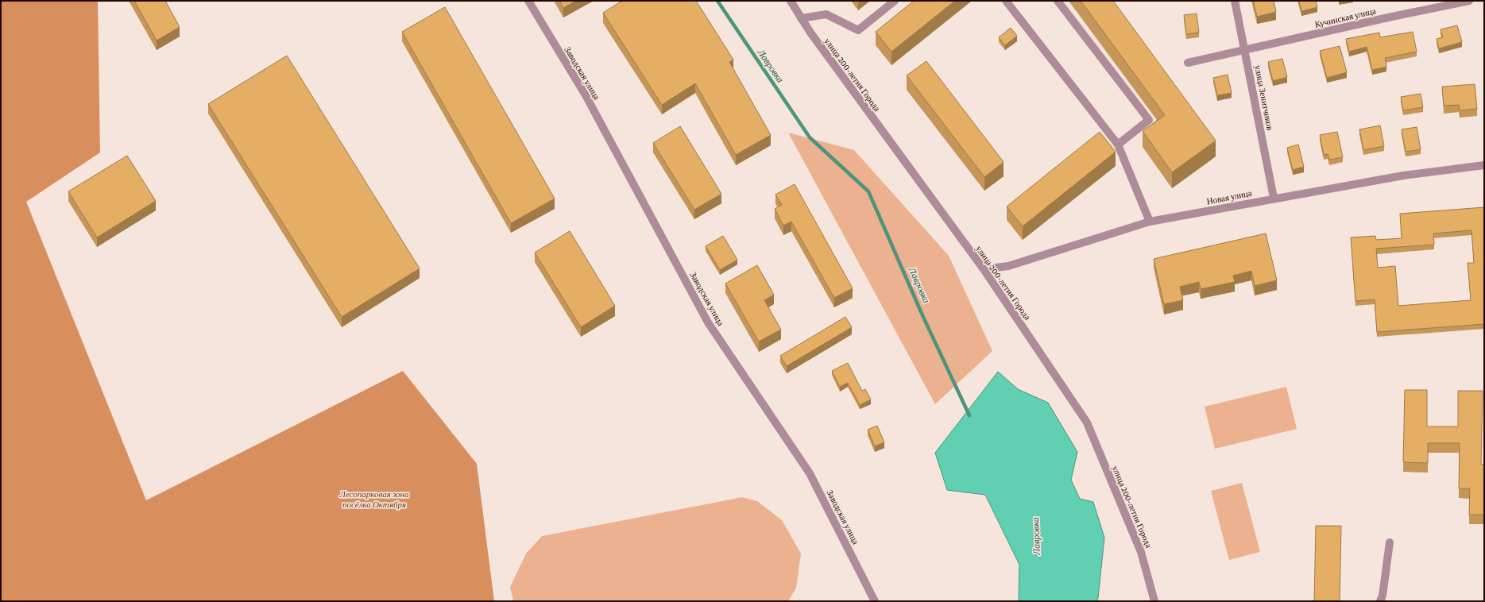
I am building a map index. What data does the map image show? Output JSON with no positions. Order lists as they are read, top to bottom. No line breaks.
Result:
{"streets":{"street":["Кучинская улица","Заводская улица","улица 200-летия Города","улица Зенитчиков","Новая улица"]},"crossings":[["Кучинская улица","улица Зенитчиков"],["улица 200-летия Города","Новая улица"],["улица Зенитчиков","Новая улица"]],"water":["Лавровка"],"parks":["Лесопарковая зона посёлка Октября"]}
